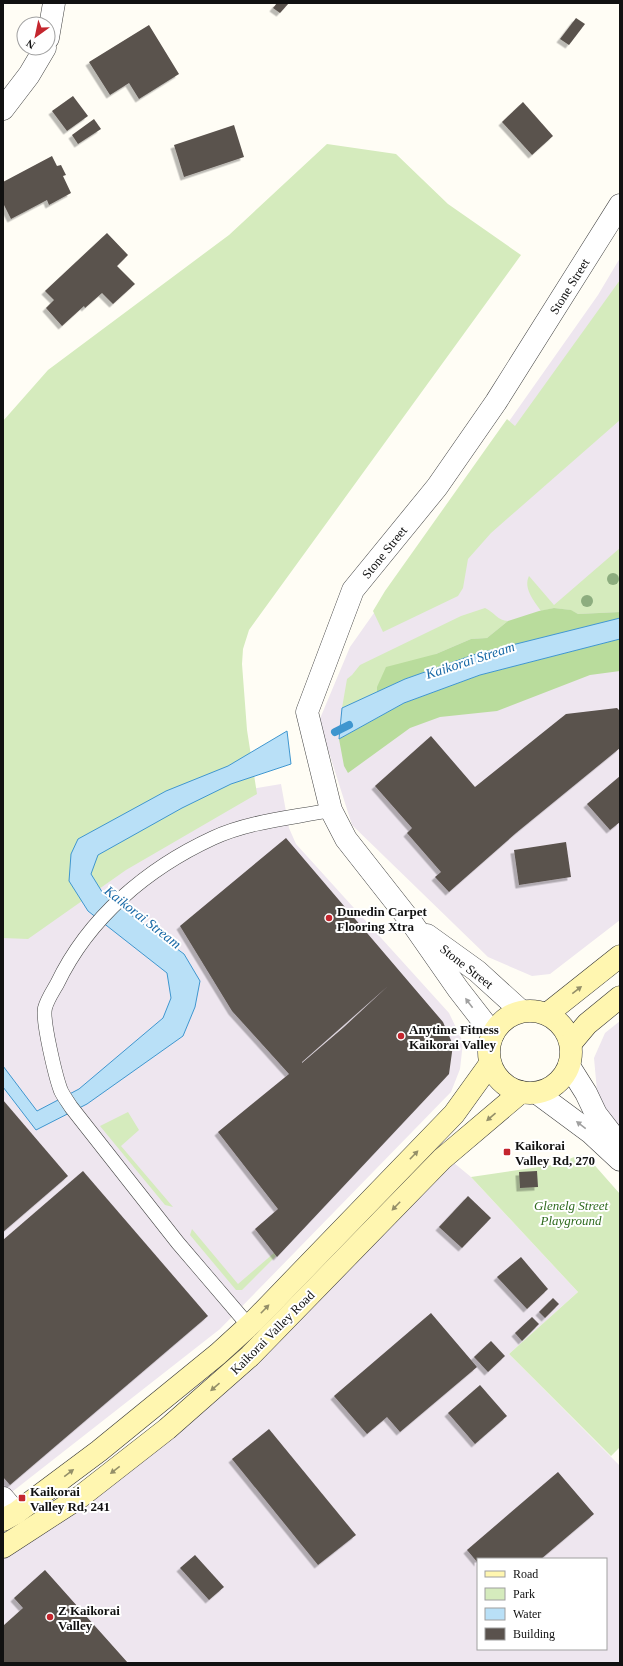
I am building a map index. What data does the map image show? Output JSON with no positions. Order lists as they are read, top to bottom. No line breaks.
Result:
{"streets":{"main road":["Kaikorai Valley Road"],"street":["Stone Street"]},"crossings":[["Stone Street","Kaikorai Valley Road"]],"water":["Kaikorai Stream"],"parks":["Glenelg Street Playground"],"places":{"other":["Dunedin Carpet Flooring Xtra","Anytime Fitness Kaikorai Valley","Z Kaikorai Valley"],"transit":["Kaikorai Valley Rd, 270","Kaikorai Valley Rd, 241"]},"legend":["Road","Park","Water","Building"],"north":"bottom left"}
